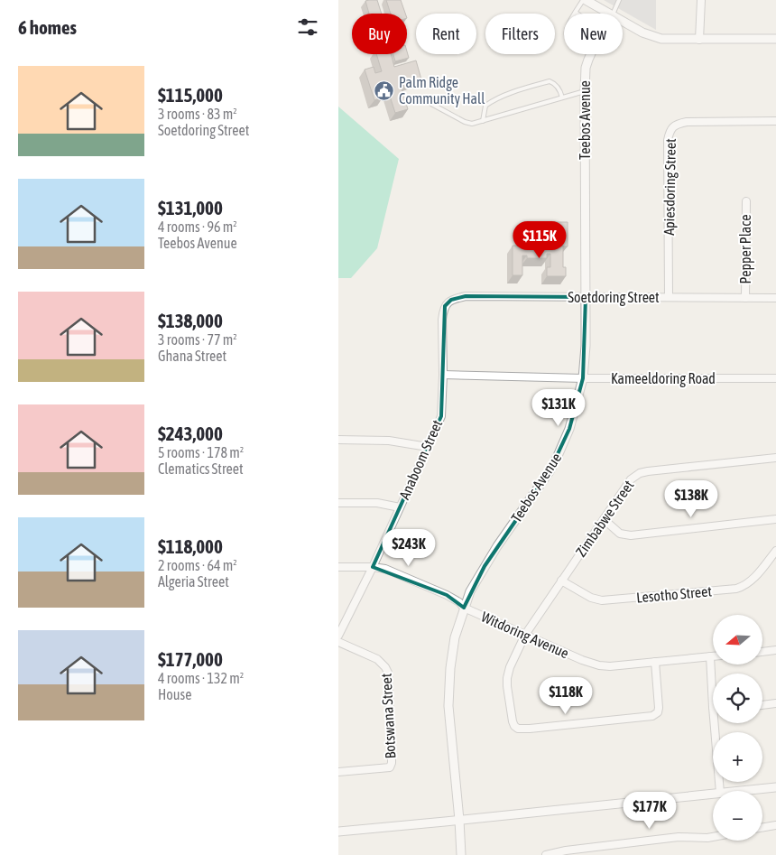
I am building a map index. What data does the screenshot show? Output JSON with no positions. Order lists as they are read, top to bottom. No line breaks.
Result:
{"streets":{"street":["Teebos Avenue","Apiesdoring Street","Pepper Place","Soetdoring Street","Kameeldoring Road","Anaboom Street","Zimbabwe Street","Lesotho Street","Witdoring Avenue","Botswana Street"]},"crossings":[["Teebos Avenue","Soetdoring Street"],["Teebos Avenue","Kameeldoring Road"],["Teebos Avenue","Witdoring Avenue"],["Apiesdoring Street","Soetdoring Street"],["Pepper Place","Soetdoring Street"],["Soetdoring Street","Anaboom Street"],["Kameeldoring Road","Anaboom Street"],["Anaboom Street","Witdoring Avenue"],["Zimbabwe Street","Lesotho Street"],["Zimbabwe Street","Witdoring Avenue"]],"places":{"public building":["Palm Ridge Community Hall"]},"north":"left","page":{"heading":"6 homes","chip":["Buy","Rent","Filters","New"],"list":[{"name":"$115,000","note":"3 rooms · 83 m² · Soetdoring Street"},{"name":"$131,000","note":"4 rooms · 96 m² · Teebos Avenue"},{"name":"$138,000","note":"3 rooms · 77 m² · Ghana Street"},{"name":"$243,000","note":"5 rooms · 178 m² · Clematics Street"},{"name":"$118,000","note":"2 rooms · 64 m² · Algeria Street"},{"name":"$177,000","note":"4 rooms · 132 m² · House"}],"price":["$115K","$131K","$138K","$243K","$118K","$177K"],"map_buttons":["+","−"]}}
